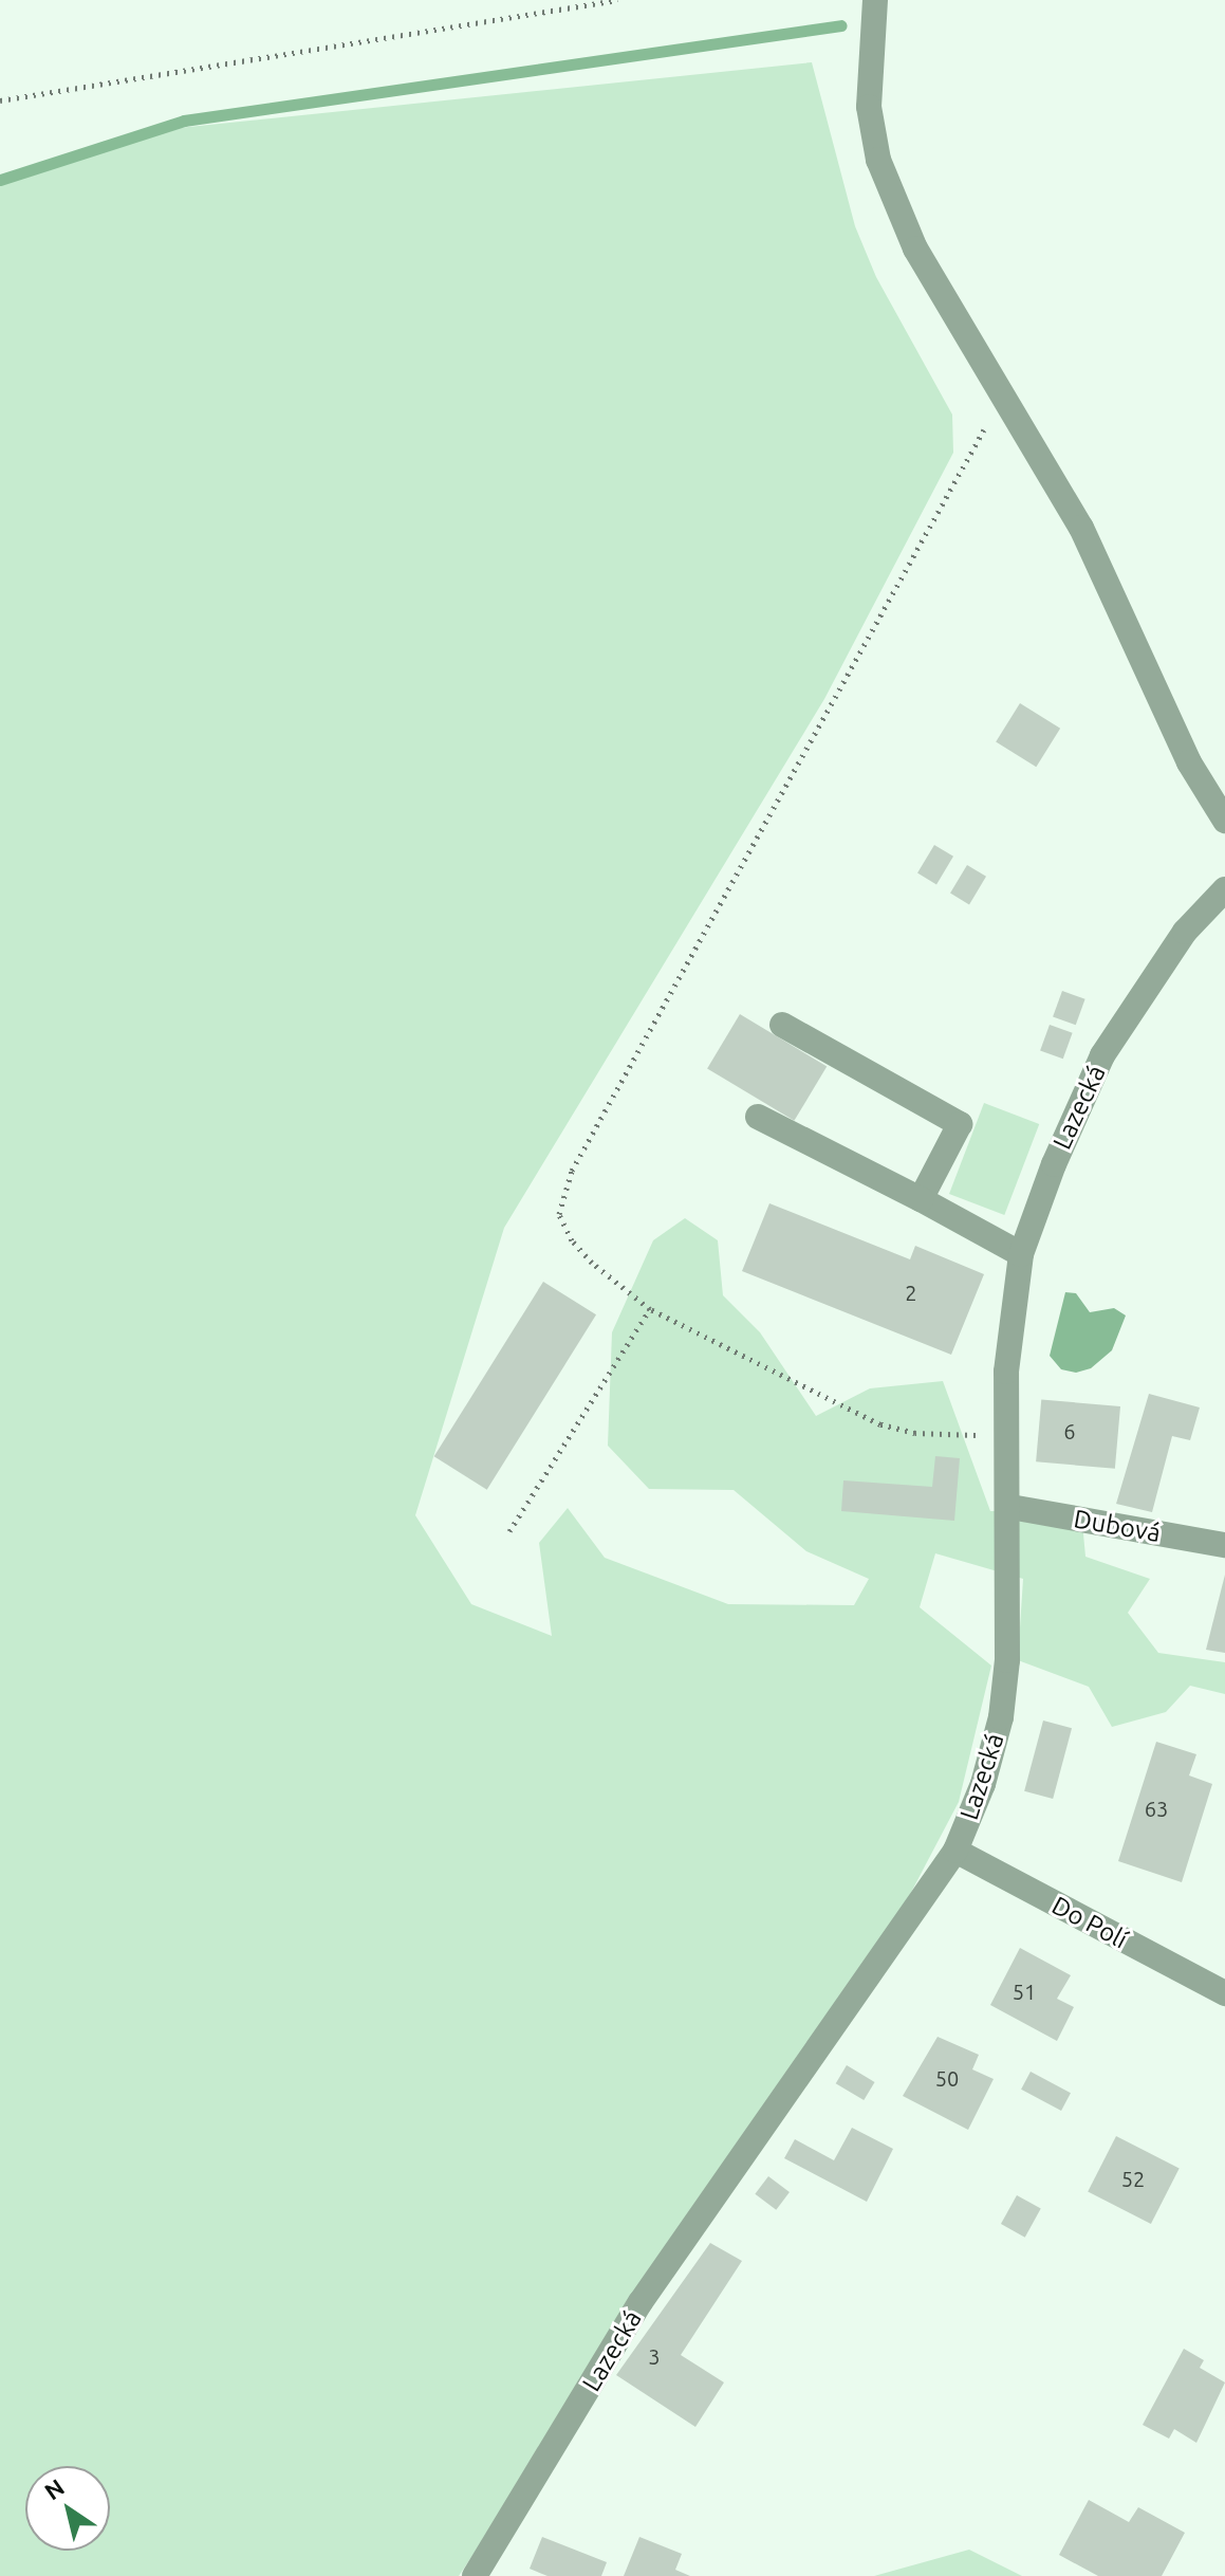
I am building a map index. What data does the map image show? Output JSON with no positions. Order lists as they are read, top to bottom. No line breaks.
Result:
{"streets":{"street":["Lazecká","Dubová","Do Polí"]},"crossings":[["Lazecká","Dubová"],["Lazecká","Do Polí"]],"house_numbers":["2","6","63","51","50","52","3"],"north":"top left"}
